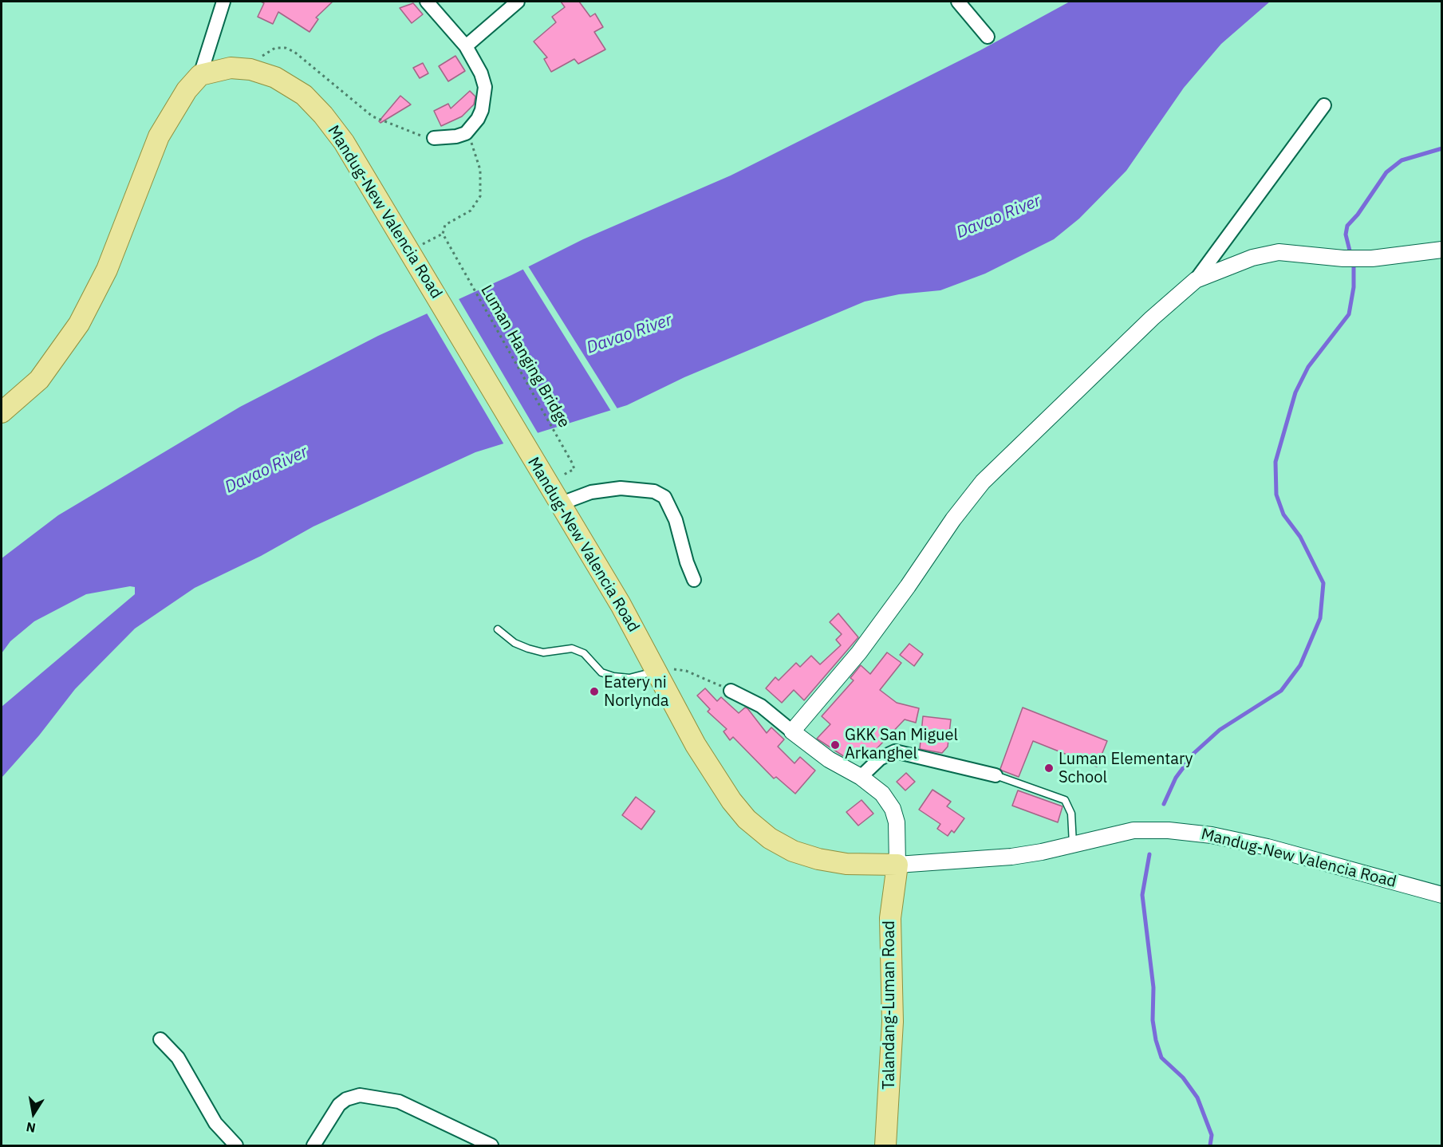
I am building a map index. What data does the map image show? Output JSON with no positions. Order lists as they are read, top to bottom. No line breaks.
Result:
{"streets":{"main road":["Mandug-New Valencia Road","Talandang-Luman Road"],"path":["Luman Hanging Bridge"]},"crossings":[["Mandug-New Valencia Road","Talandang-Luman Road"]],"water":["Davao River"],"places":["Eatery ni Norlynda","GKK San Miguel Arkanghel","Luman Elementary School"],"north":"bottom"}
